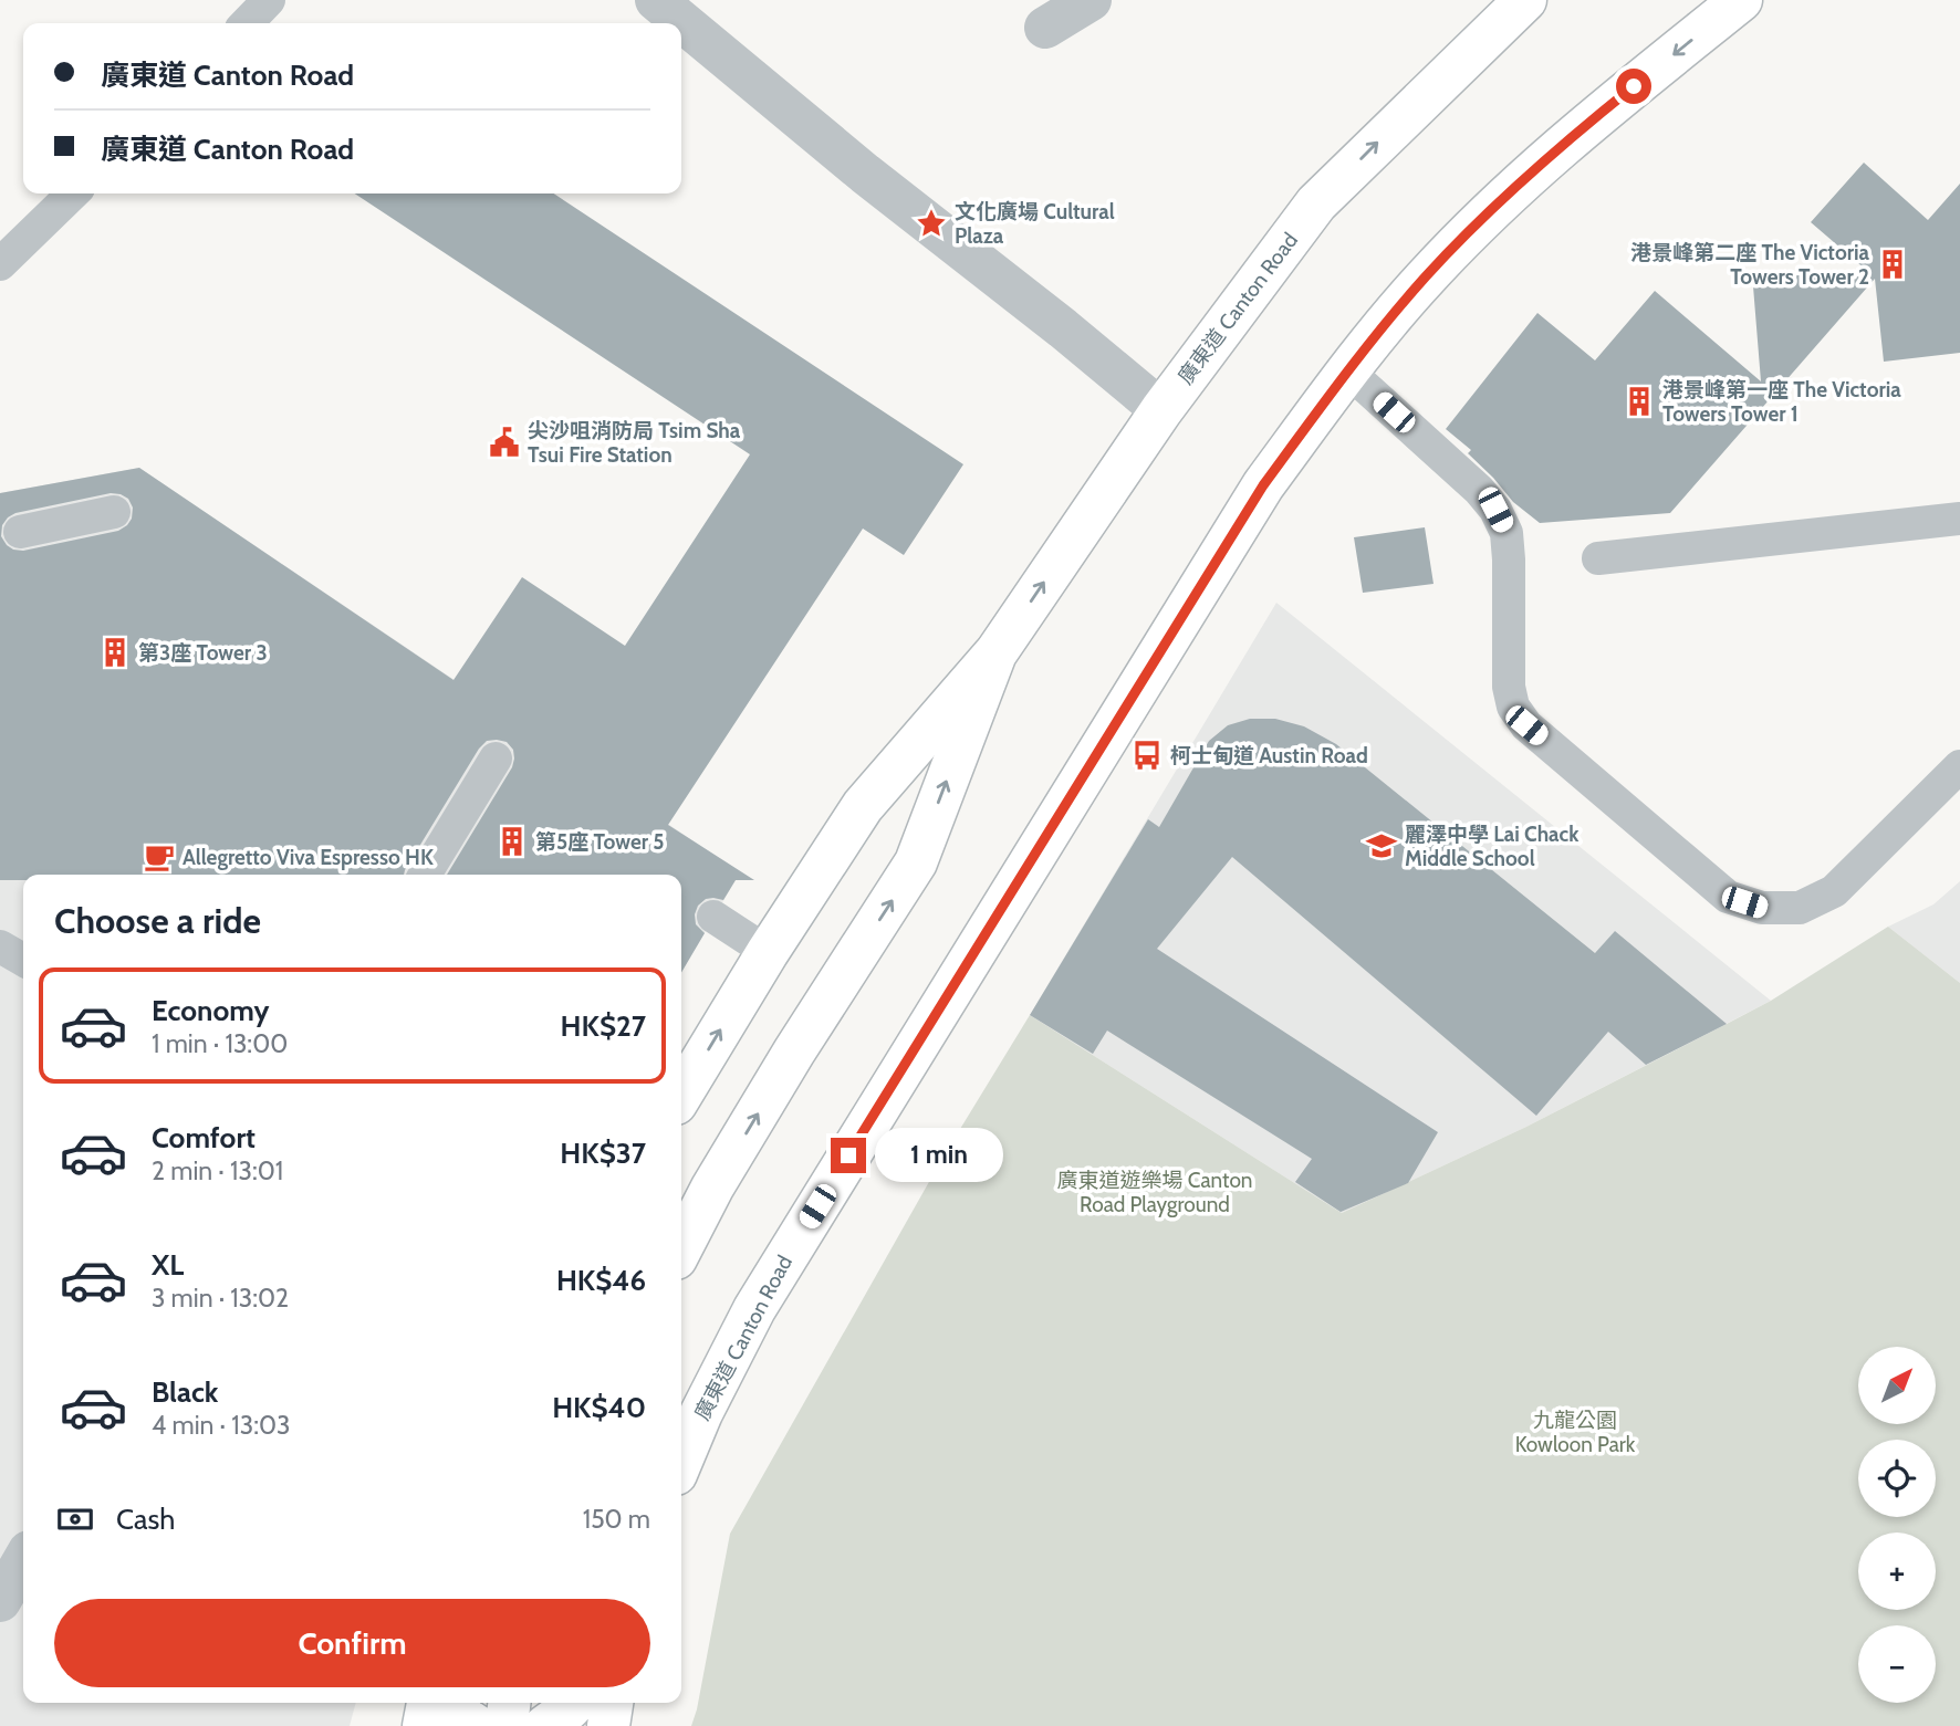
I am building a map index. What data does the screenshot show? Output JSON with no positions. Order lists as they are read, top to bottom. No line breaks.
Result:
{"streets":{"main road":["廣東道 Canton Road"]},"parks":["廣東道遊樂場 Canton Road Playground","九龍公園 Kowloon Park"],"places":{"place":["文化廣場 Cultural Plaza"],"building":["港景峰第二座 The Victoria Towers Tower 2","港景峰第一座 The Victoria Towers Tower 1","第3座 Tower 3","第5座 Tower 5"],"public building":["尖沙咀消防局 Tsim Sha Tsui Fire Station"],"bus stop":["柯士甸道 Austin Road"],"school or university":["麗澤中學 Lai Chack Middle School"],"cafe":["Allegretto Viva Espresso HK"]},"north":"top right","page":{"banner":["廣東道 Canton Road","廣東道 Canton Road"],"heading":"Choose a ride","list":[{"name":"Economy","note":"1 min · 13:00","value":"HK$27"},{"name":"Comfort","note":"2 min · 13:01","value":"HK$37"},{"name":"XL","note":"3 min · 13:02","value":"HK$46"},{"name":"Black","note":"4 min · 13:03","value":"HK$40"}],"bubble":"1 min","map_buttons":["+","−"],"pay":["Cash","150 m"],"buttons":"Confirm"}}
